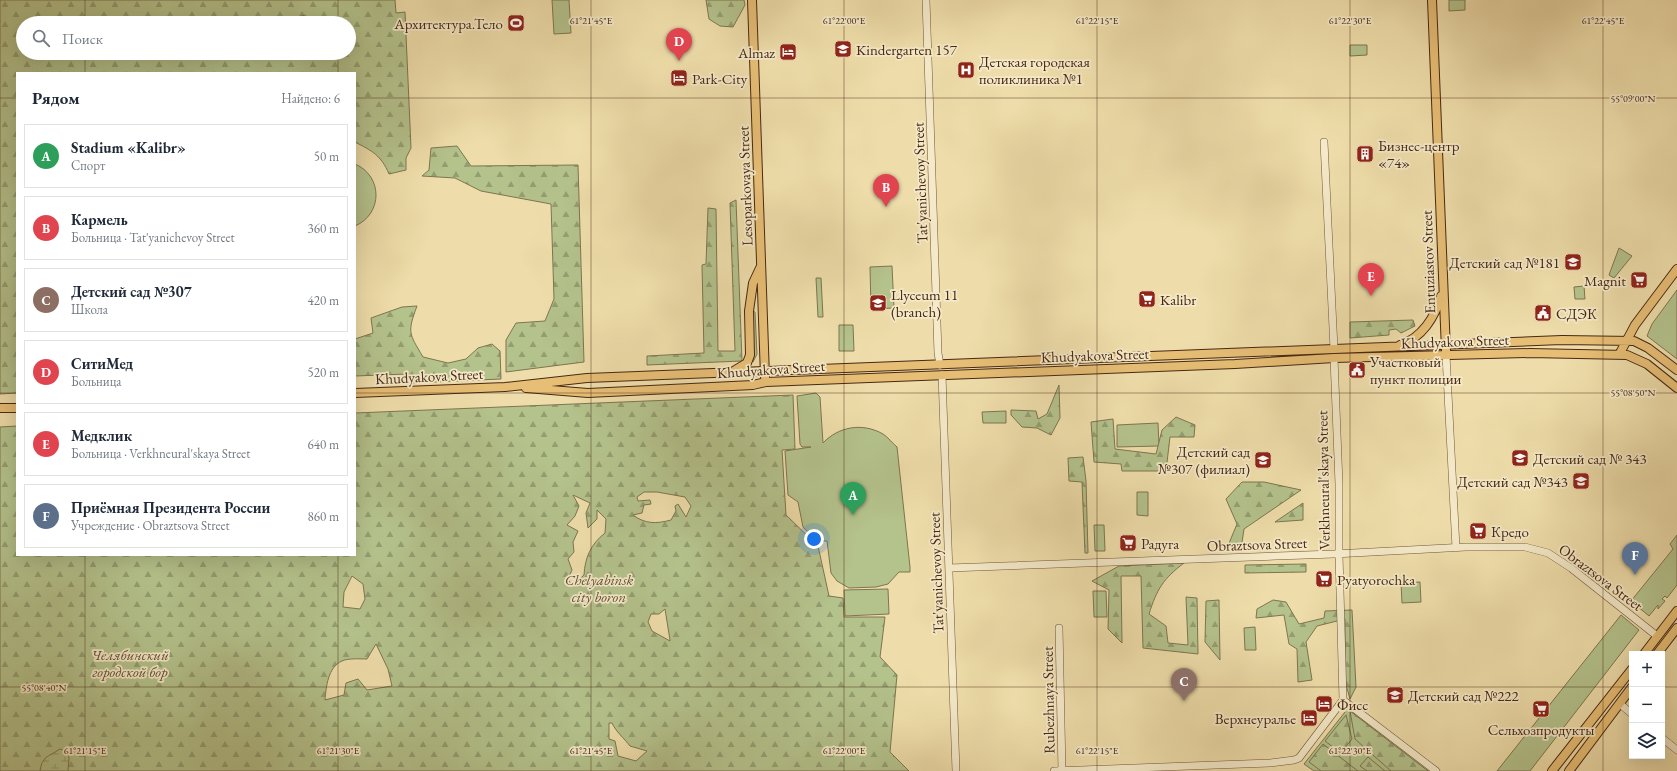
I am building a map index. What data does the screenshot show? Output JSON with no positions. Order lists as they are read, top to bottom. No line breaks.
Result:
{"streets":{"main road":["Lesoparkovaya Street","Entuziastov Street","Khudyakova Street"],"street":["Tat'yanichevoy Street","Verkhneural'skaya Street","Obraztsova Street","Rubezhnaya Street"]},"crossings":[["Tat'yanichevoy Street","Khudyakova Street"],["Tat'yanichevoy Street","Obraztsova Street"],["Lesoparkovaya Street","Khudyakova Street"],["Entuziastov Street","Khudyakova Street"],["Entuziastov Street","Obraztsova Street"],["Khudyakova Street","Verkhneural'skaya Street"],["Verkhneural'skaya Street","Obraztsova Street"]],"parks":["Chelyabinsk city boron","Челябинский городской бор"],"places":{"sports":["Архитектура.Тело"],"school or university":["Kindergarten 157","Детский сад №181","Llyceum 11 (branch)","Детский сад № 343","Детский сад №307 (филиал)","Детский сад №343","Детский сад №222"],"hotel":["Almaz","Park-City","Фисс","Верхнеуралье"],"hospital":["Детская городская поликлиника №1"],"building":["Бизнес-центр «74»"],"supermarket":["Magnit","Kalibr","Кредо","Радуга","Pyatyorochka","Сельхозпродукты"],"public building":["СДЭК","Участковый пункт полиции"]},"page":{"search":"Поиск","pins":["D","B","E","A","F","C"],"heading":["Рядом","Найдено: 6"],"list":[{"mark":"A","name":"Stadium «Kalibr»","note":"Спорт","value":"50 m"},{"mark":"B","name":"Кармель","note":"Больница · Tat'yanichevoy Street","value":"360 m"},{"mark":"C","name":"Детский сад №307","note":"Школа","value":"420 m"},{"mark":"D","name":"СитиМед","note":"Больница","value":"520 m"},{"mark":"E","name":"Медклик","note":"Больница · Verkhneural'skaya Street","value":"640 m"},{"mark":"F","name":"Приёмная Президента России","note":"Учреждение · Obraztsova Street","value":"860 m"}],"map_buttons":["+","−"]},"coordinates":["61°21'45\"E","61°22'00\"E","61°22'15\"E","61°22'30\"E","61°22'45\"E","55°09'00\"N","55°08'50\"N","55°08'40\"N","61°21'15\"E","61°21'30\"E"]}
